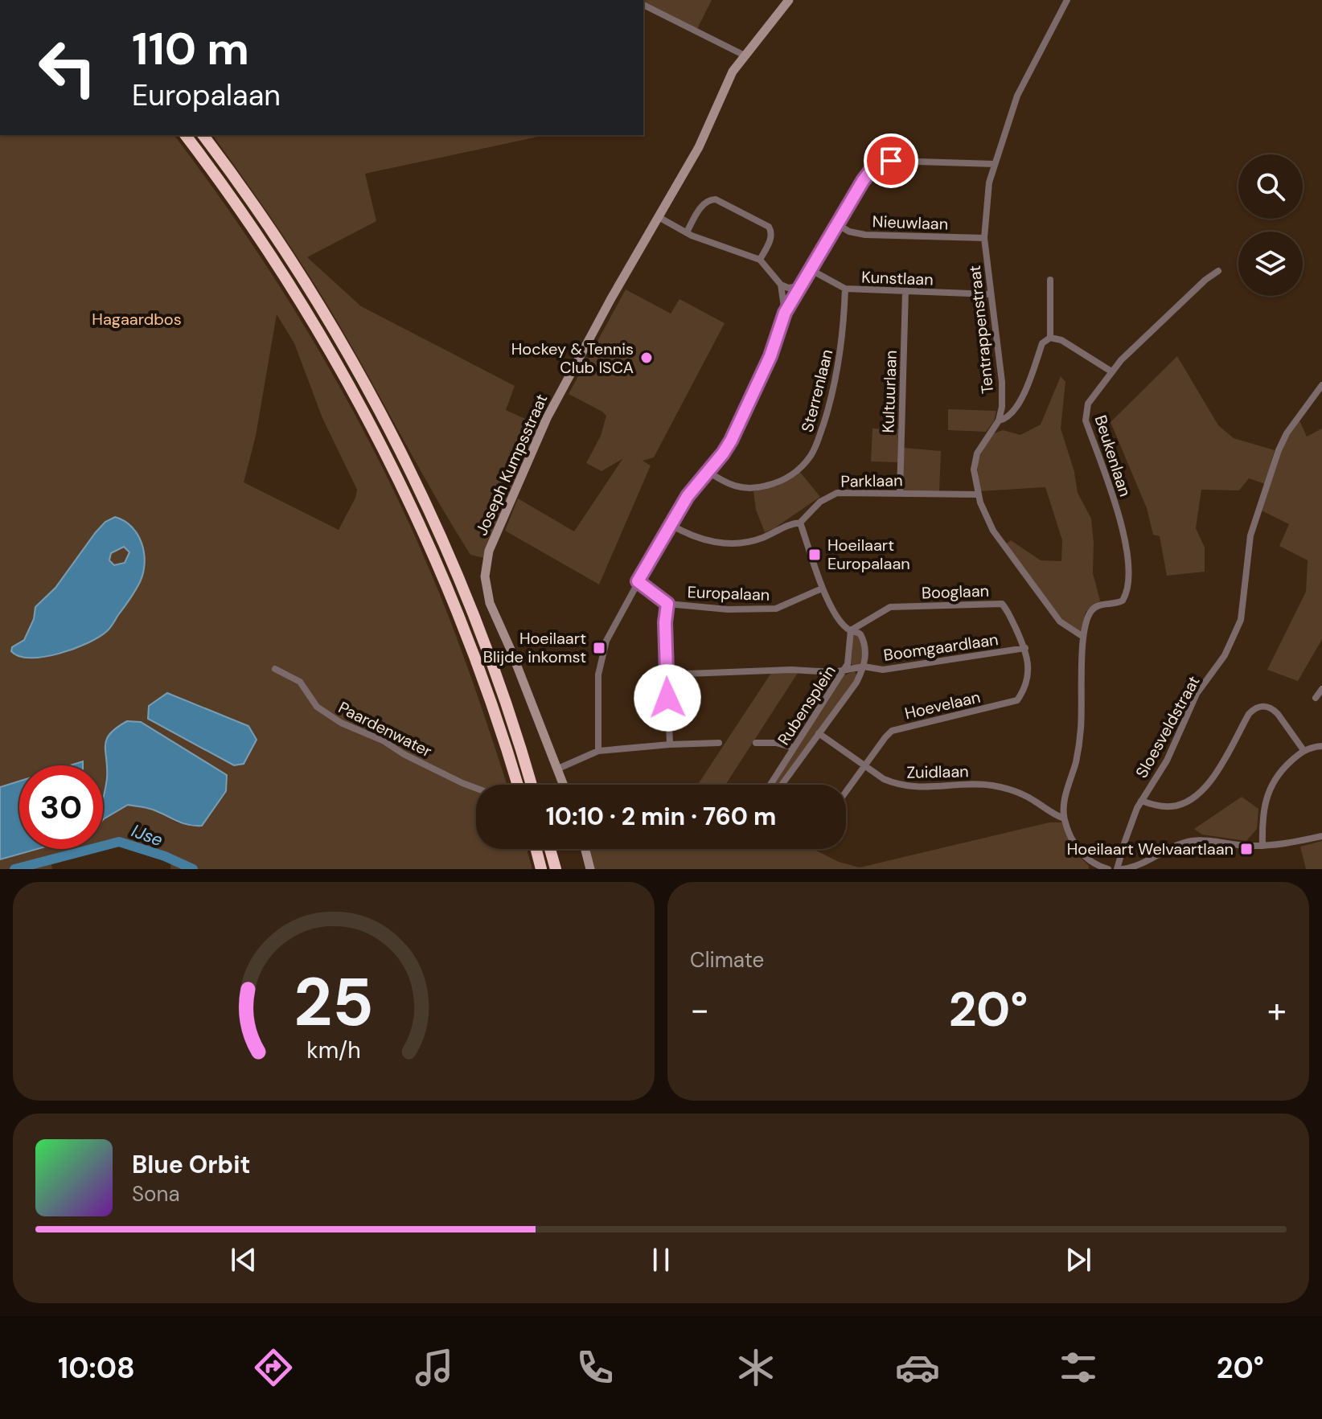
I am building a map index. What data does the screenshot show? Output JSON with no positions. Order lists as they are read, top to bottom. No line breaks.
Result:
{"streets":{"street":["Nieuwlaan","Kunstlaan","Tentrappenstraat","Sterrenlaan","Kultuurlaan","Beukenlaan","Joseph Kumpsstraat","Parklaan","Booglaan","Europalaan","Boomgaardlaan","Rubensplein","Hoevelaan","Sloesveldstraat","Paardenwater","Zuidlaan"]},"crossings":[["Nieuwlaan","Tentrappenstraat"],["Kunstlaan","Tentrappenstraat"],["Kunstlaan","Sterrenlaan"],["Kunstlaan","Kultuurlaan"],["Tentrappenstraat","Beukenlaan"],["Tentrappenstraat","Parklaan"],["Kultuurlaan","Parklaan"],["Booglaan","Boomgaardlaan"],["Booglaan","Rubensplein"],["Booglaan","Hoevelaan"],["Boomgaardlaan","Rubensplein"],["Rubensplein","Zuidlaan"],["Hoevelaan","Zuidlaan"]],"water":["IJse"],"parks":["Hagaardbos"],"places":{"other":["Hockey & Tennis Club ISCA"],"transit":["Hoeilaart Europalaan","Hoeilaart Blijde inkomst","Hoeilaart Welvaartlaan"]},"page":{"turn":["110 m","Europalaan"],"limit":"30","trip":"10:10 · 2 min · 760 m","tile":"Climate","heat":["−","20°","+"],"song":["Blue Orbit","Sona"],"tabs":["10:08","20°"],"gauge":["25","km/h"]}}
